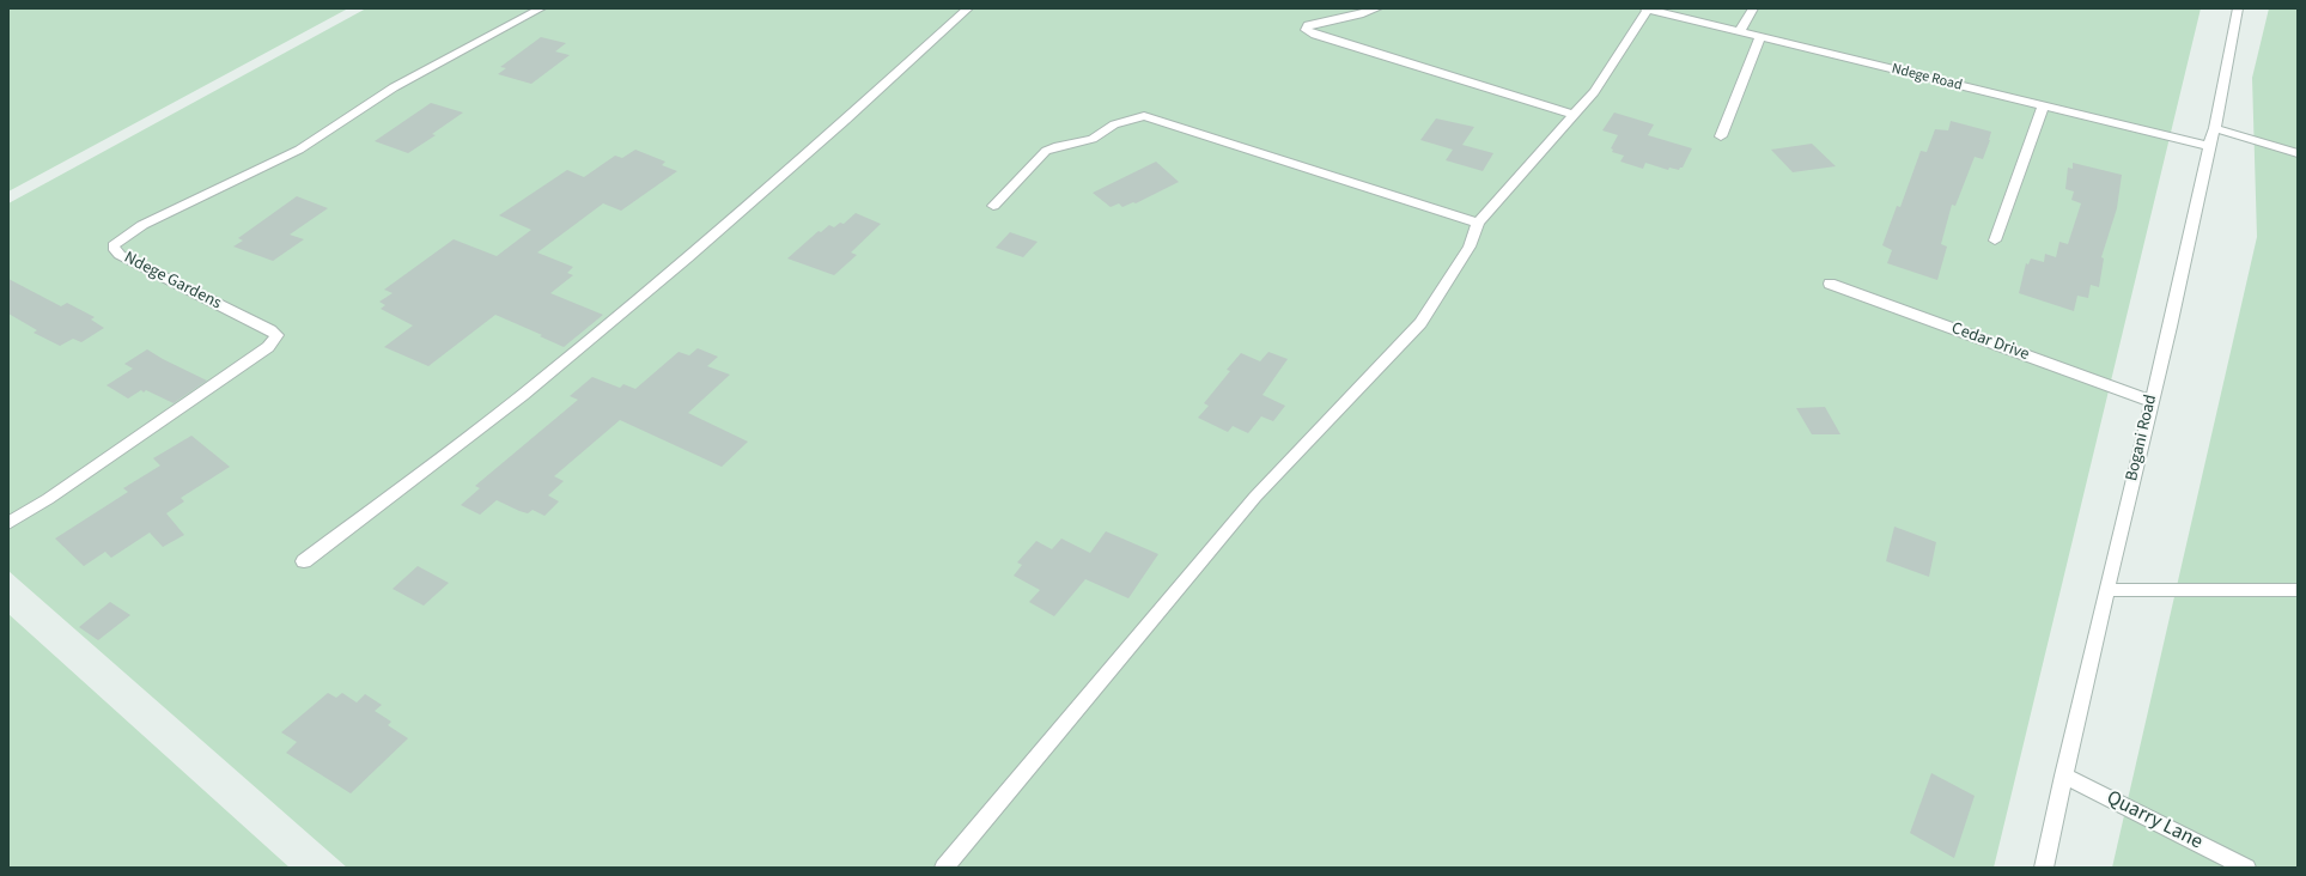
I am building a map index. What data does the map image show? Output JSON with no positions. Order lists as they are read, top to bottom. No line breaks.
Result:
{"streets":{"street":["Ndege Road","Ndege Gardens","Cedar Drive","Bogani Road","Quarry Lane"]},"crossings":[["Ndege Road","Bogani Road"],["Cedar Drive","Bogani Road"],["Bogani Road","Quarry Lane"]]}
